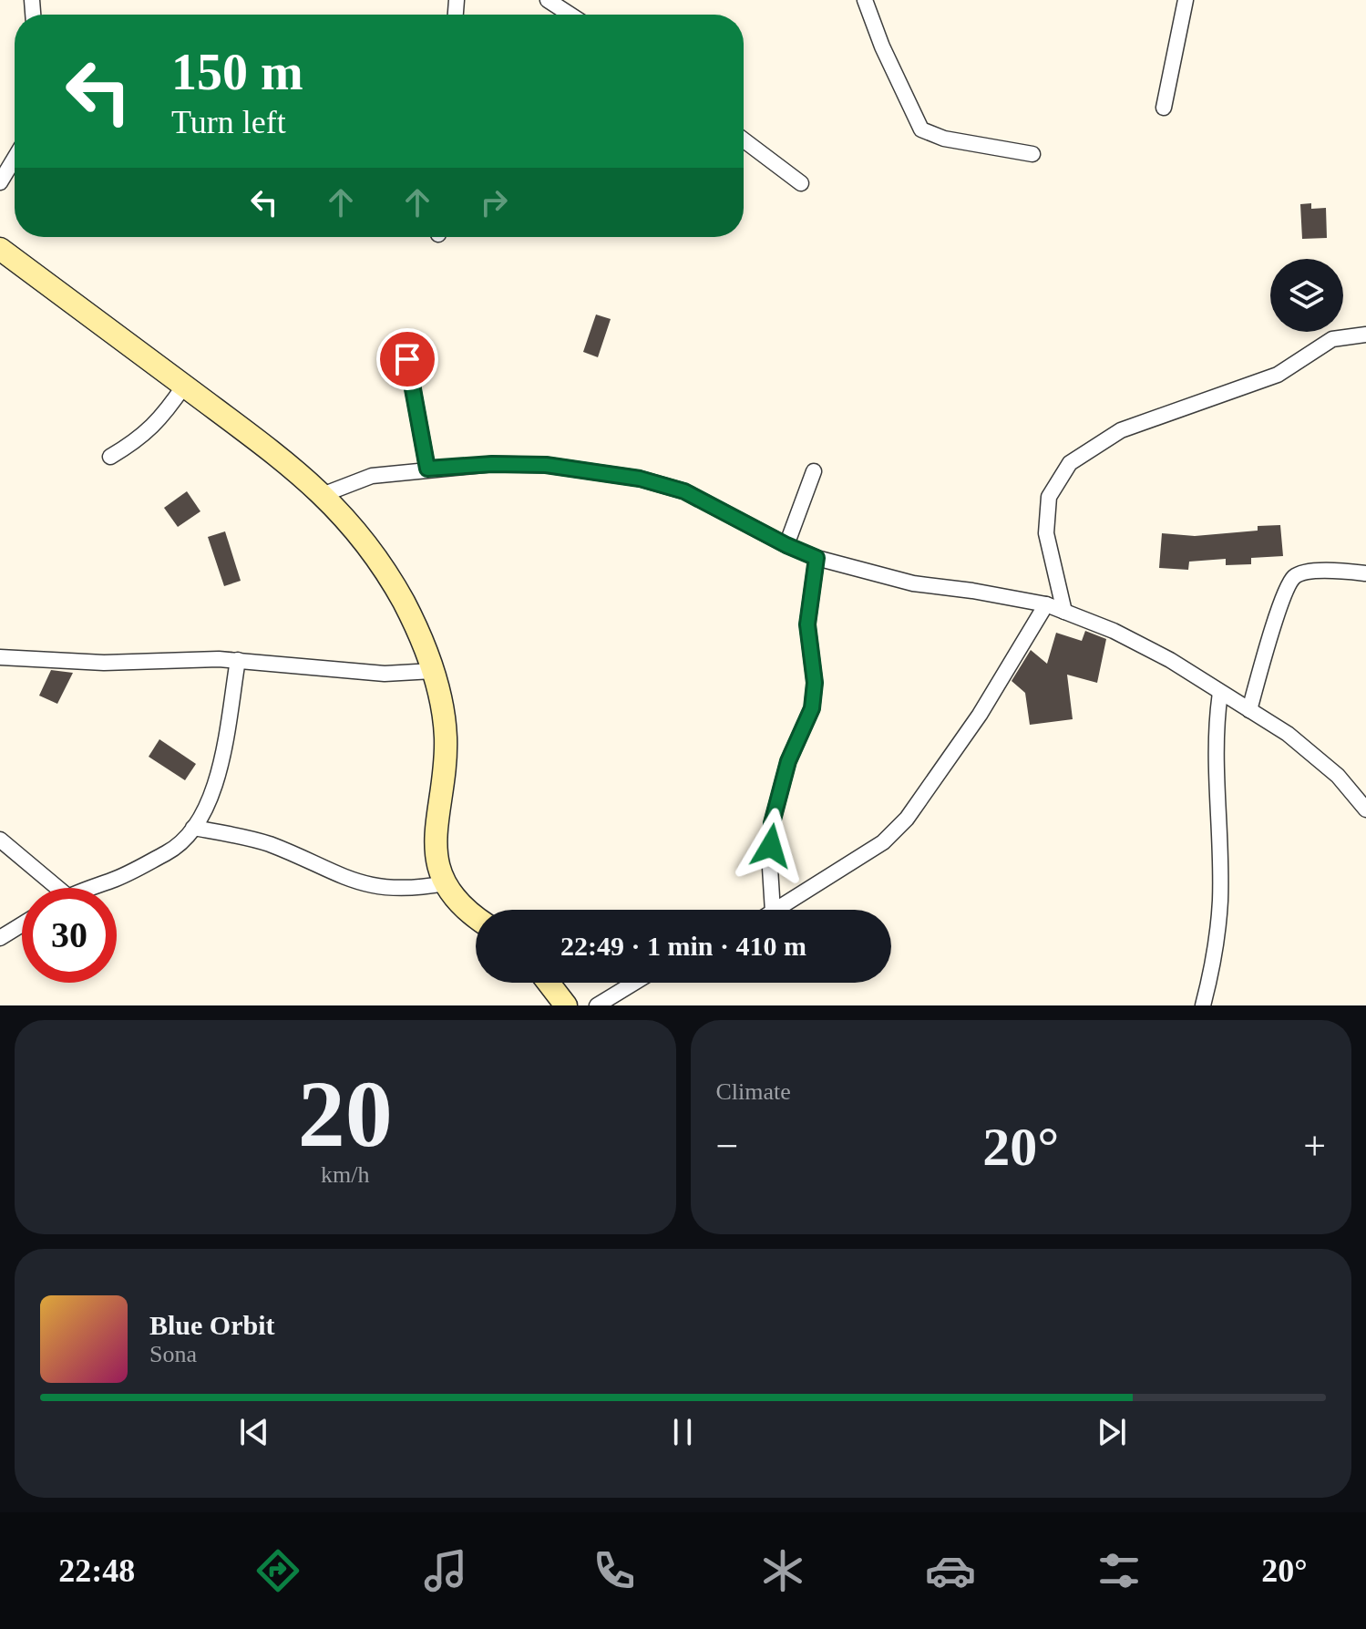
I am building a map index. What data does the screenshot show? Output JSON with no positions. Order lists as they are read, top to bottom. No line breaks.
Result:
{"page":{"turn":["150 m","Turn left"],"limit":"30","trip":"22:49 · 1 min · 410 m","tile":[["20","km/h"],"Climate"],"heat":["−","20°","+"],"song":["Blue Orbit","Sona"],"tabs":["22:48","20°"]}}
